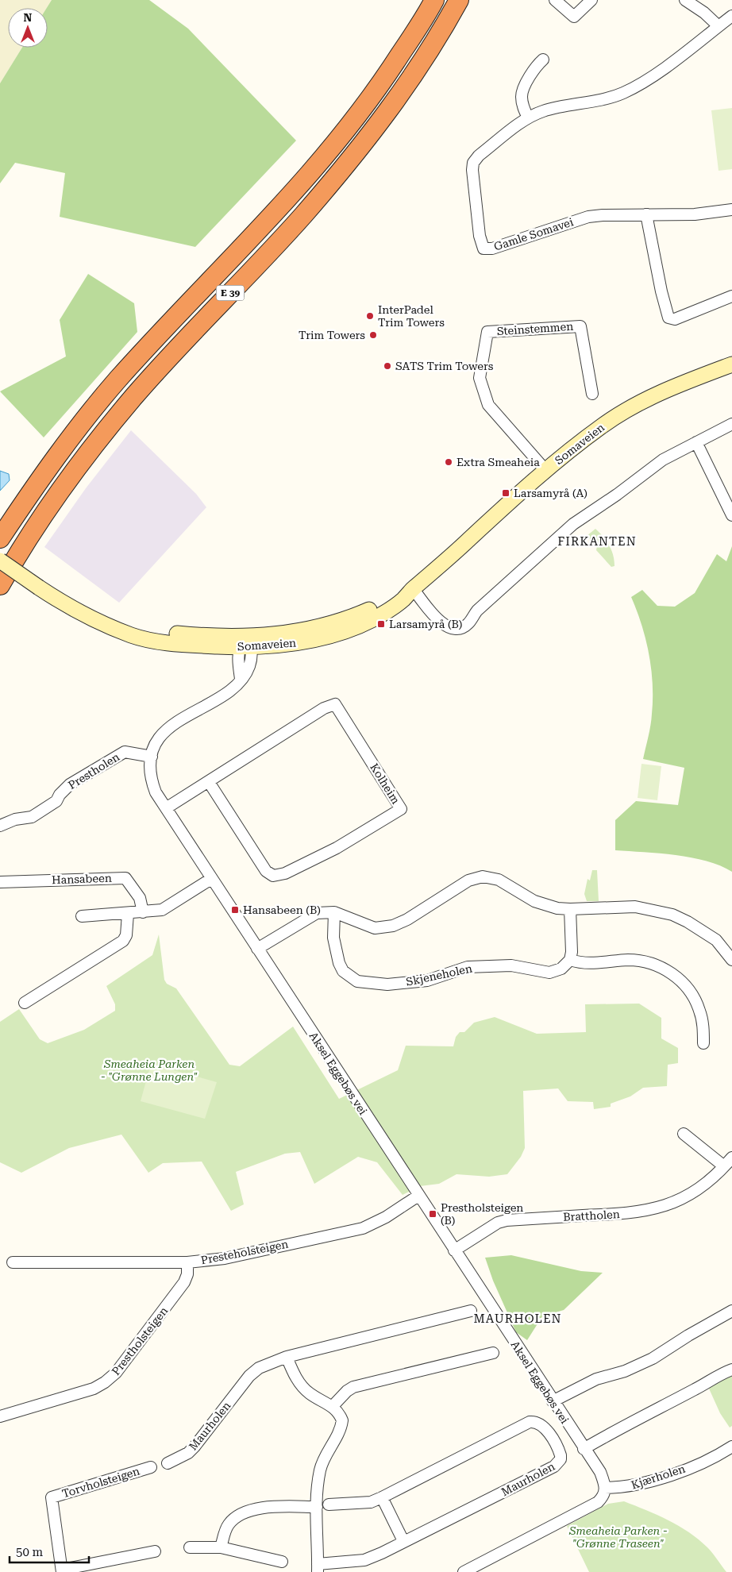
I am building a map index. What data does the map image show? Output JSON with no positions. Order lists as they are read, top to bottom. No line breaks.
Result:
{"streets":{"highway":["E 39"],"main road":["Somaveien"],"street":["Gamle Somavei","Steinstemmen","Prestholen","Kolheim","Hansabeen","Skjeneholen","Aksel Eggebøs vei","Brattholen","Presteholsteigen","Prestholsteigen","Maurholen","Kjærholen","Torvholsteigen"]},"crossings":[["Steinstemmen","Somaveien"],["Somaveien","Aksel Eggebøs vei"],["Prestholen","Aksel Eggebøs vei"],["Kolheim","Aksel Eggebøs vei"],["Aksel Eggebøs vei","Brattholen"],["Aksel Eggebøs vei","Presteholsteigen"],["Aksel Eggebøs vei","Kjærholen"],["Presteholsteigen","Prestholsteigen"]],"districts":["FIRKANTEN","MAURHOLEN"],"parks":["Smeaheia Parken - \"Grønne Lungen\"","Smeaheia Parken - \"Grønne Traseen\""],"places":{"other":["InterPadel Trim Towers","Trim Towers","SATS Trim Towers","Extra Smeaheia"],"transit":["Larsamyrå (A)","Larsamyrå (B)","Hansabeen (B)","Prestholsteigen (B)"]},"scale_bar":"50 m","north":"top"}
